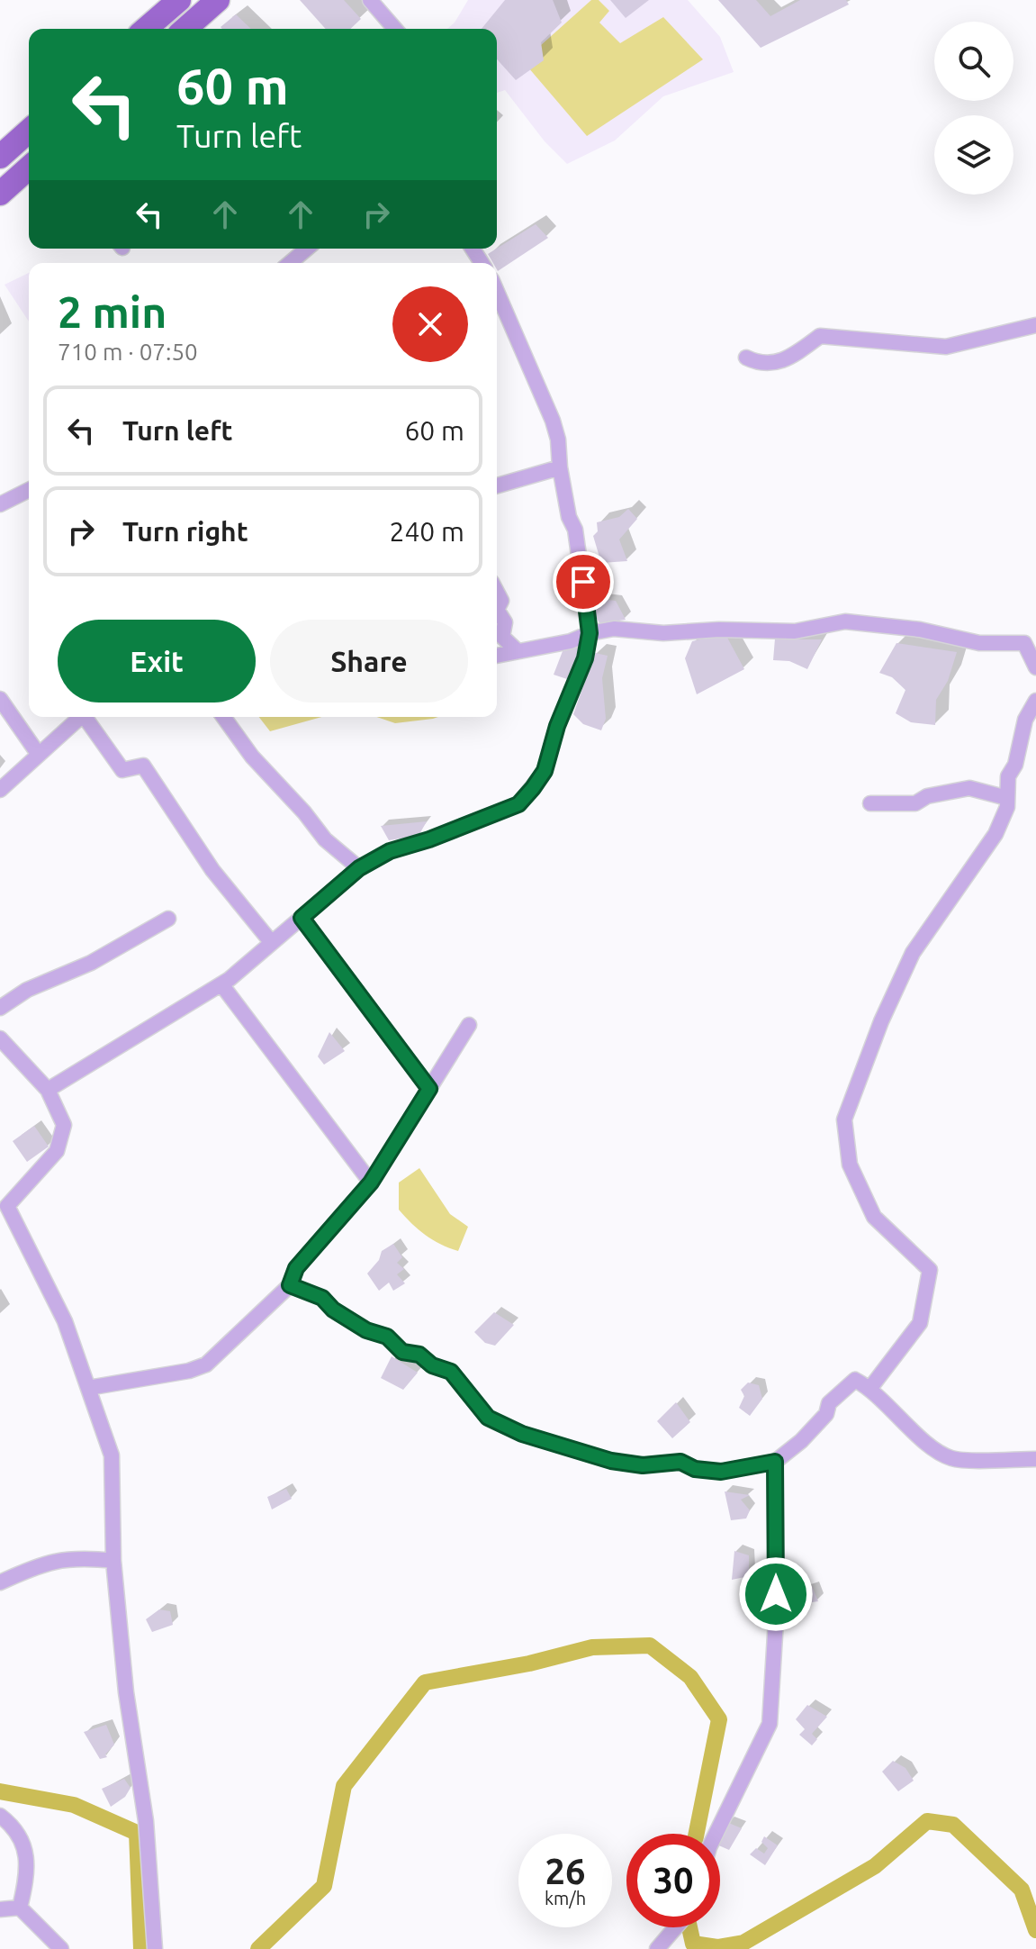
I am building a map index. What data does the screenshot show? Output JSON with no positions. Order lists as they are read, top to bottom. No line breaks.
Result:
{"page":{"turn":["60 m","Turn left"],"heading":["2 min","710 m · 07:50"],"list":[{"name":"Turn left","value":"60 m"},{"name":"Turn right","value":"240 m"}],"buttons":["Exit","Share"],"speed":"26 km/h","limit":"30"}}
